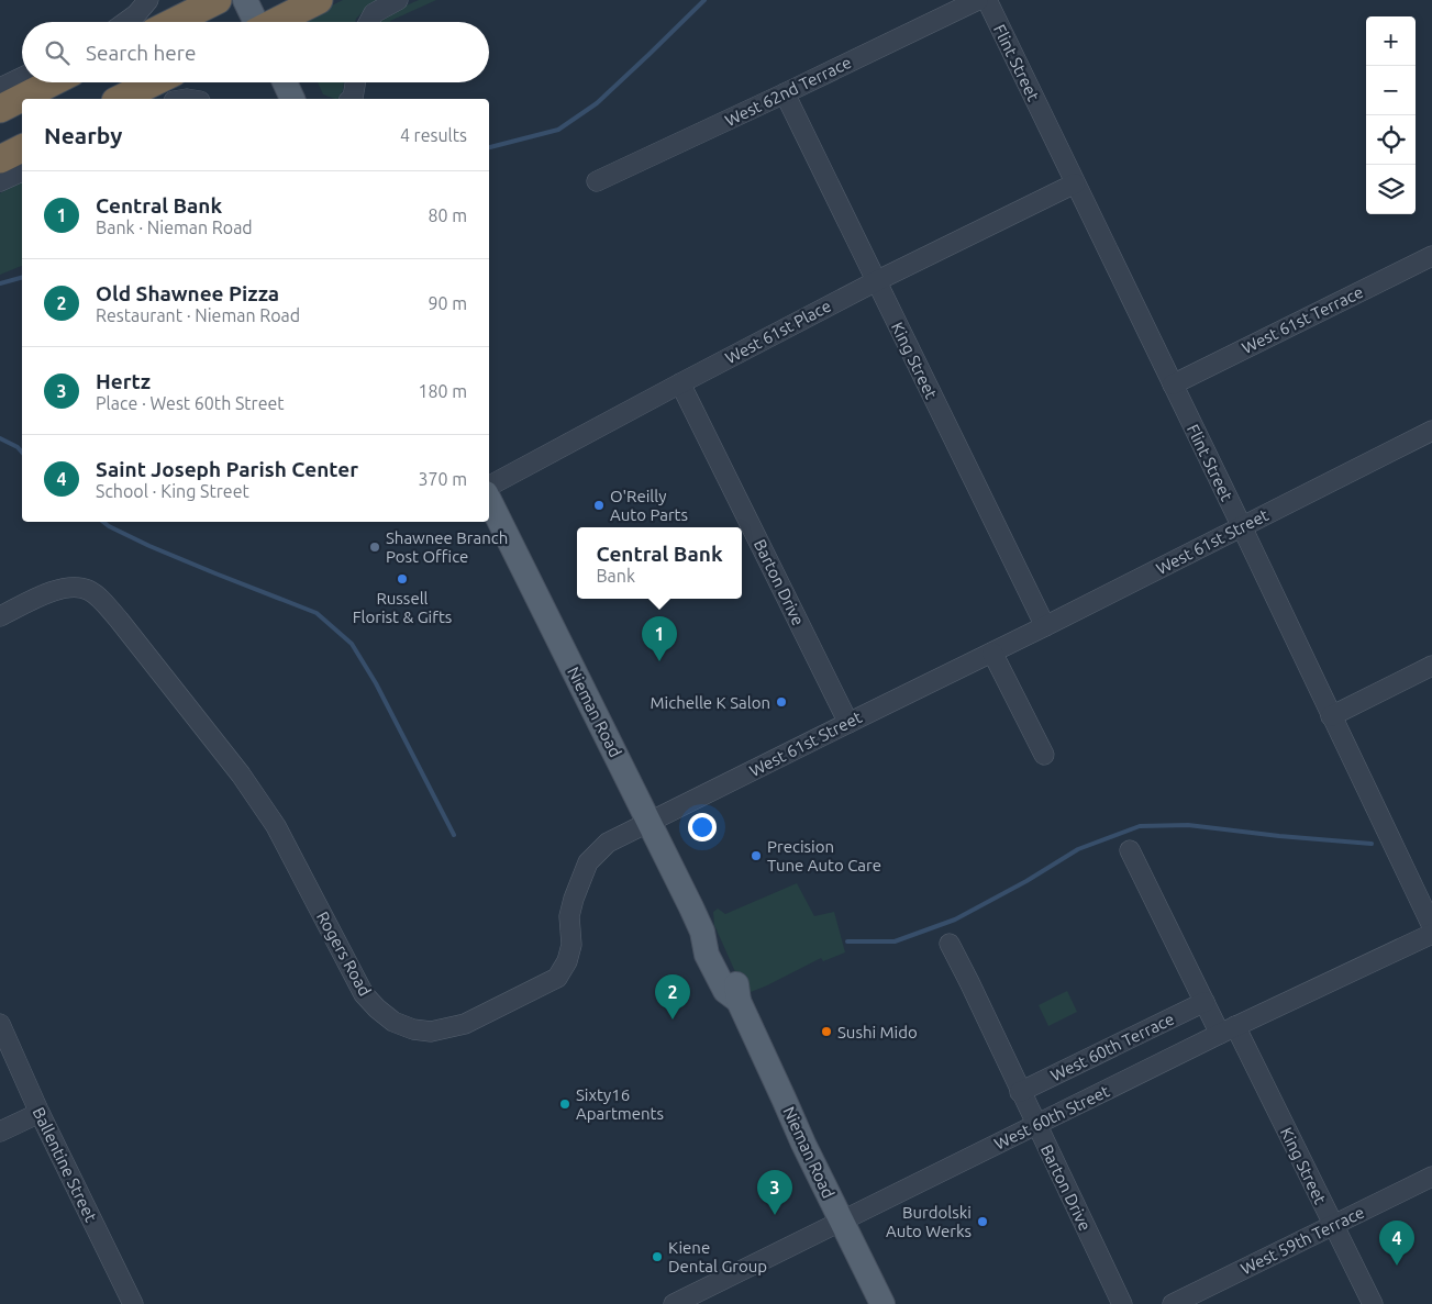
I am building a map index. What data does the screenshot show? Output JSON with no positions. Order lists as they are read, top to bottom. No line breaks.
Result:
{"streets":{"main road":["Nieman Road"],"street":["Flint Street","West 62nd Terrace","West 61st Terrace","West 61st Place","King Street","West 61st Street","Barton Drive","Rogers Road","West 60th Terrace","West 60th Street","Ballentine Street","West 59th Terrace"]},"crossings":[["Flint Street","West 61st Terrace"],["Flint Street","West 61st Place"],["Flint Street","West 61st Street"],["West 62nd Terrace","King Street"],["West 61st Place","King Street"],["West 61st Place","Barton Drive"],["King Street","West 61st Street"],["King Street","West 60th Terrace"],["King Street","West 60th Street"],["King Street","West 59th Terrace"],["West 61st Street","Barton Drive"],["West 61st Street","Nieman Road"],["West 61st Street","Rogers Road"],["Barton Drive","West 60th Terrace"],["Barton Drive","West 60th Street"],["Nieman Road","Rogers Road"],["Nieman Road","West 60th Street"]],"places":["O'Reilly Auto Parts","Shawnee Branch Post Office","Russell Florist & Gifts","Michelle K Salon","Precision Tune Auto Care","Sushi Mido","Sixty16 Apartments","Burdolski Auto Werks","Kiene Dental Group"],"page":{"map_buttons":["+","−"],"search":"Search here","heading":["Nearby","4 results"],"list":[{"mark":"1","name":"Central Bank","note":"Bank · Nieman Road","value":"80 m"},{"mark":"2","name":"Old Shawnee Pizza","note":"Restaurant · Nieman Road","value":"90 m"},{"mark":"3","name":"Hertz","note":"Place · West 60th Street","value":"180 m"},{"mark":"4","name":"Saint Joseph Parish Center","note":"School · King Street","value":"370 m"}],"popup":["Central Bank","Bank"],"pins":["1","2","3","4"]}}
